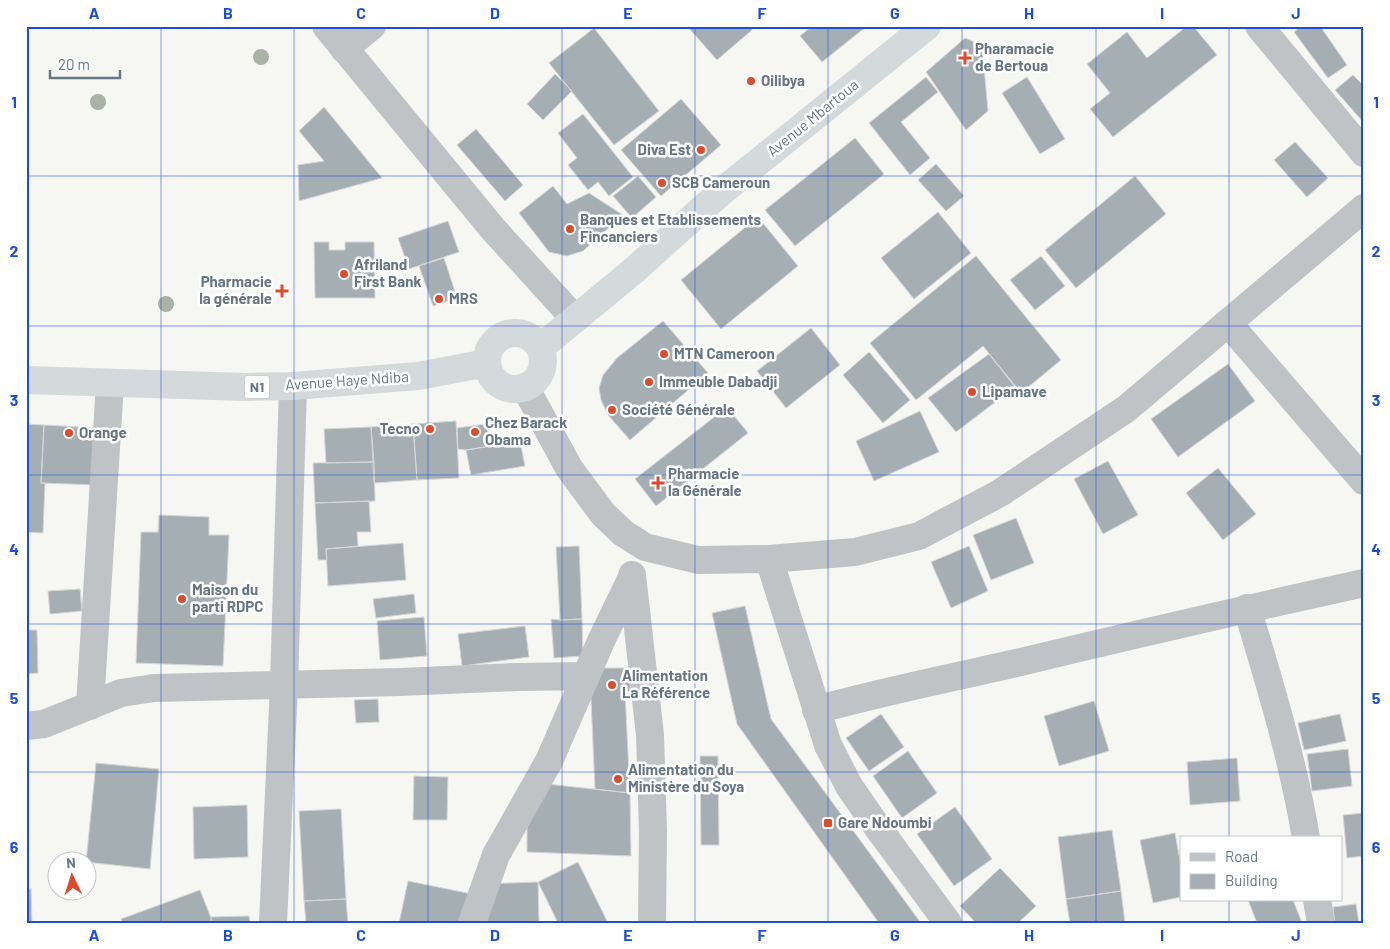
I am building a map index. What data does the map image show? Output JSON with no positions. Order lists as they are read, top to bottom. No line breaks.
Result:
{"streets":{"highway":["Avenue Mbartoua","Avenue Haye Ndiba","N1"]},"crossings":[["Avenue Mbartoua","Avenue Haye Ndiba"]],"places":{"health":["Pharamacie de Bertoua","Pharmacie la générale","Pharmacie la Générale"],"other":["Oilibya","Diva Est","SCB Cameroun","Banques et Etablissements Fincanciers","Afriland First Bank","MRS","MTN Cameroon","Immeuble Dabadji","Lipamave","Société Générale","Tecno","Chez Barack Obama","Orange","Maison du parti RDPC","Alimentation La Référence","Alimentation du Ministère du Soya"],"transit":["Gare Ndoumbi"]},"legend":["Road","Building"],"scale_bar":"20 m","north":"top","grid":{"columns":["A","B","C","D","E","F","G","H","I","J"],"rows":["1","2","3","4","5","6"]}}
